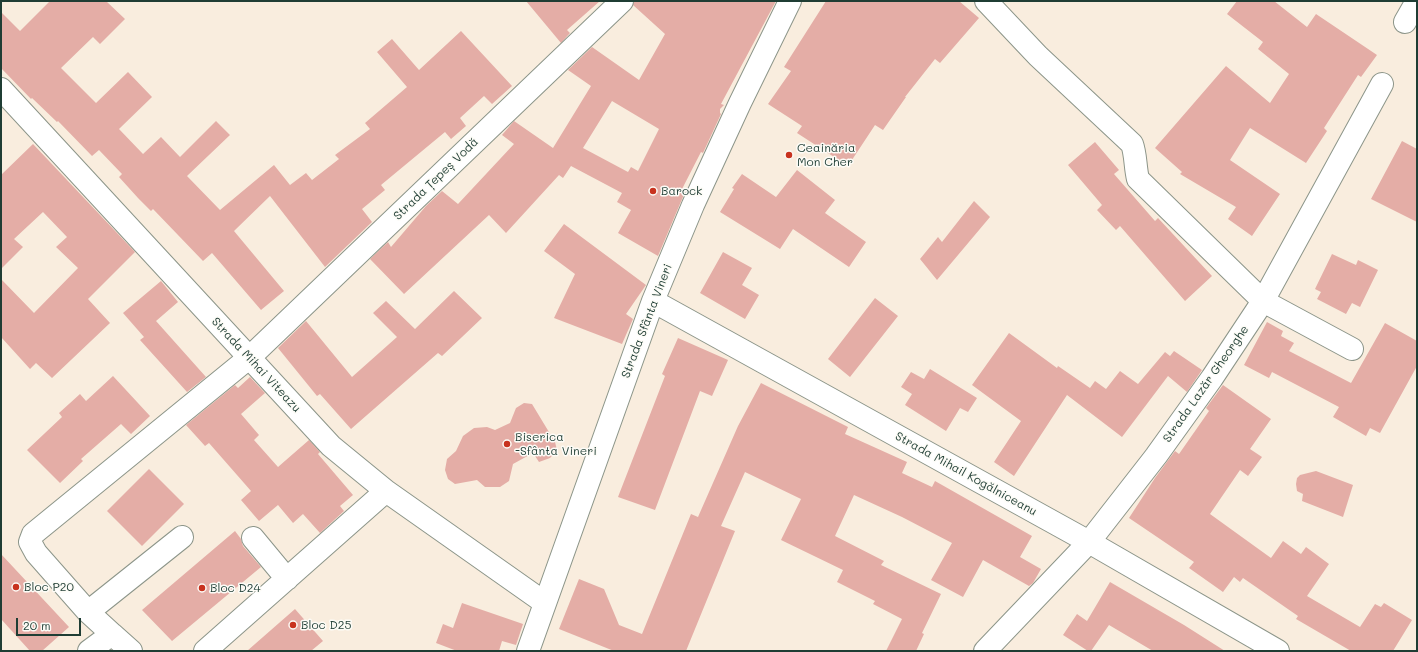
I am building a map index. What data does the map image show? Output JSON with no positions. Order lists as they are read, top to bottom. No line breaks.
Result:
{"streets":{"street":["Strada Țepeș Vodă","Strada Sfânta Vineri","Strada Mihai Viteazu","Strada Lazăr Gheorghe","Strada Mihail Kogălniceanu"]},"crossings":[["Strada Țepeș Vodă","Strada Mihai Viteazu"],["Strada Sfânta Vineri","Strada Mihai Viteazu"],["Strada Sfânta Vineri","Strada Mihail Kogălniceanu"],["Strada Lazăr Gheorghe","Strada Mihail Kogălniceanu"]],"places":["Ceainăria Mon Cher","Barock","Biserica -Sfânta Vineri","Bloc P20","Bloc D24","Bloc D25"],"scale_bar":"20 m"}
